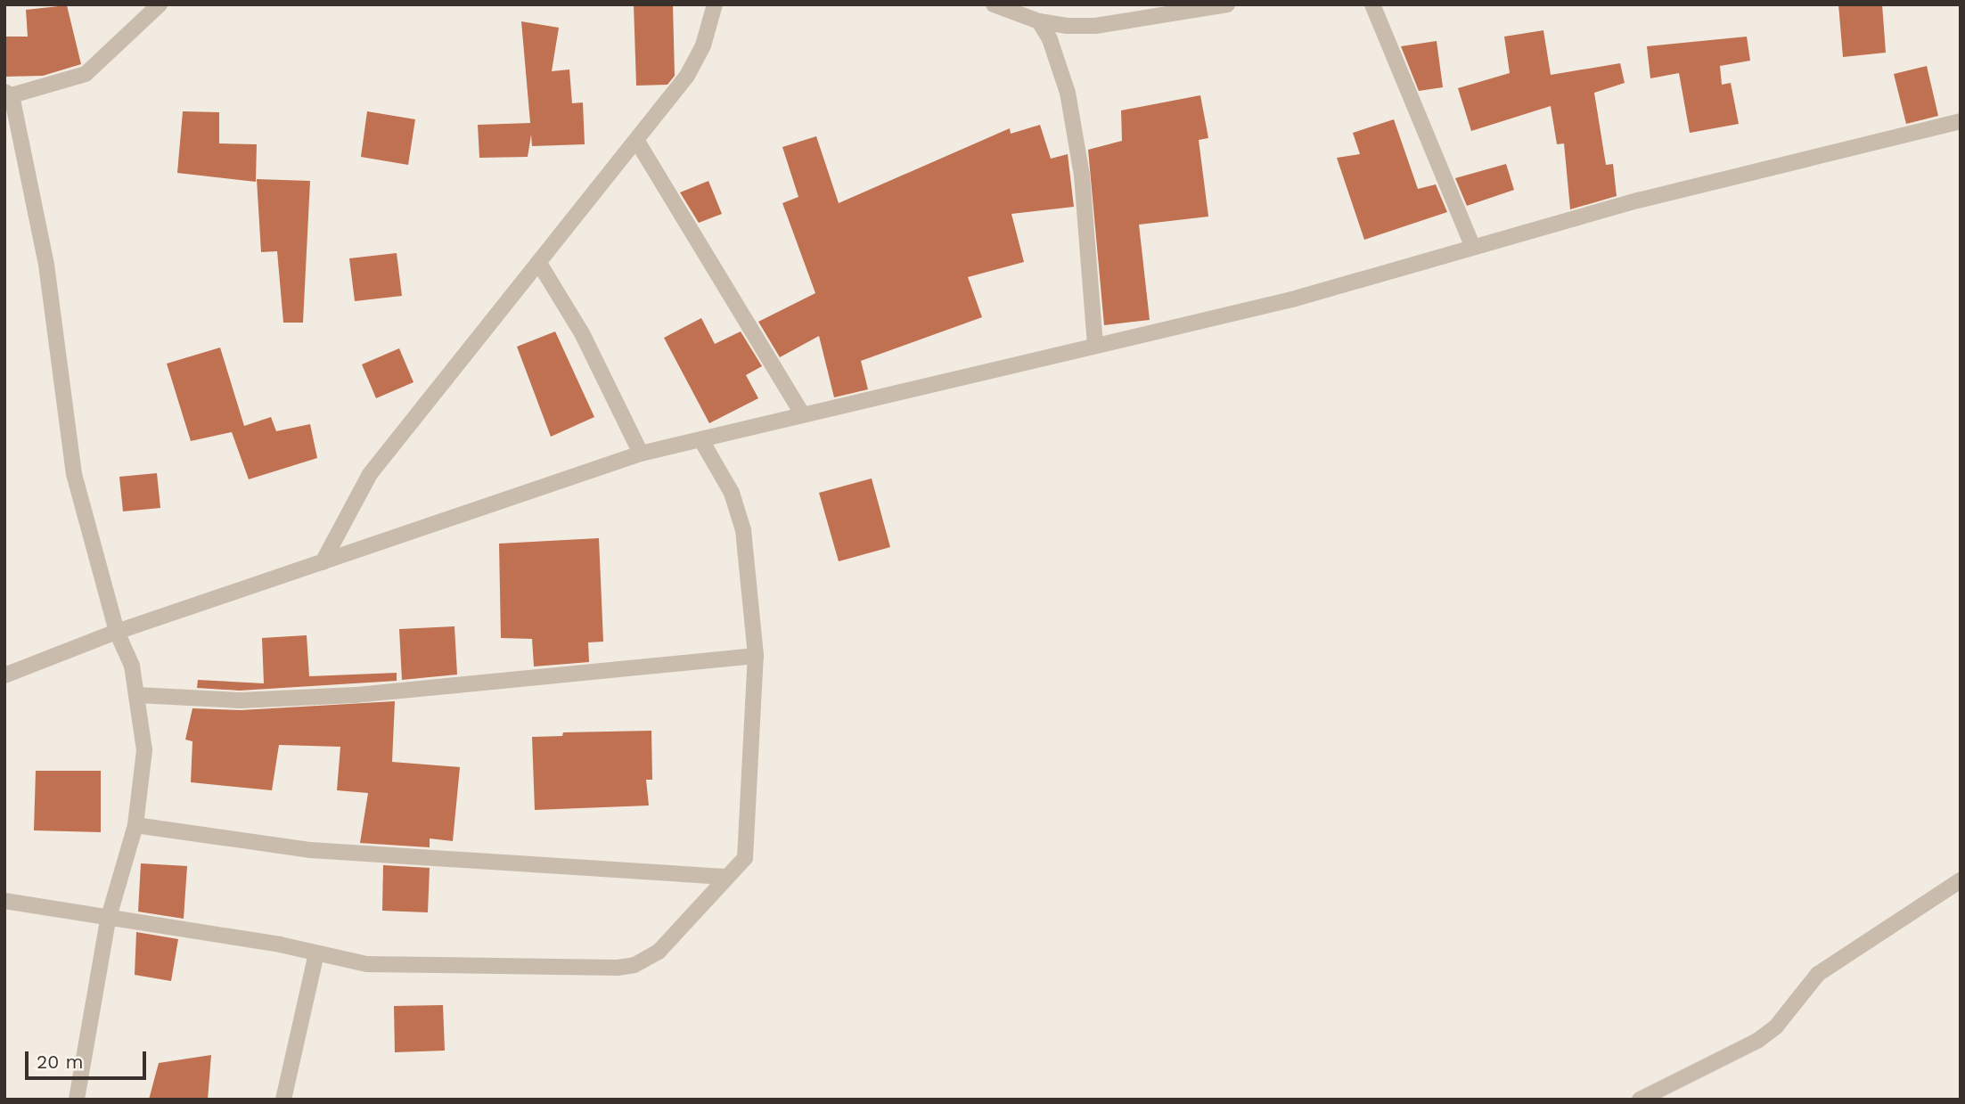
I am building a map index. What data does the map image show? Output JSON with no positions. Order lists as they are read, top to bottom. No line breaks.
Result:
{"scale_bar":"20 m"}
